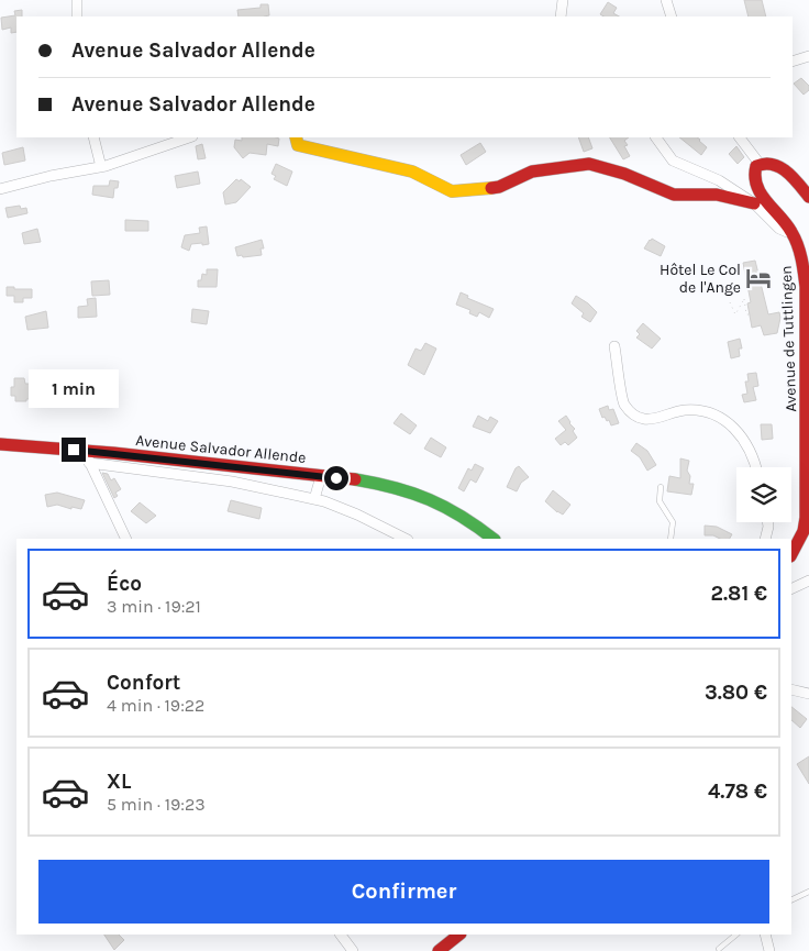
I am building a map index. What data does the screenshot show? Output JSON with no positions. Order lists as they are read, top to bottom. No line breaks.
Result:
{"streets":{"main road":["Avenue de Tuttlingen","Avenue Salvador Allende"]},"places":{"hotel":["Hôtel Le Col de l'Ange"]},"page":{"banner":["Avenue Salvador Allende","Avenue Salvador Allende"],"bubble":"1 min","list":[{"name":"Éco","note":"3 min · 19:21","value":"2.81 €"},{"name":"Confort","note":"4 min · 19:22","value":"3.80 €"},{"name":"XL","note":"5 min · 19:23","value":"4.78 €"}],"buttons":"Confirmer"}}
